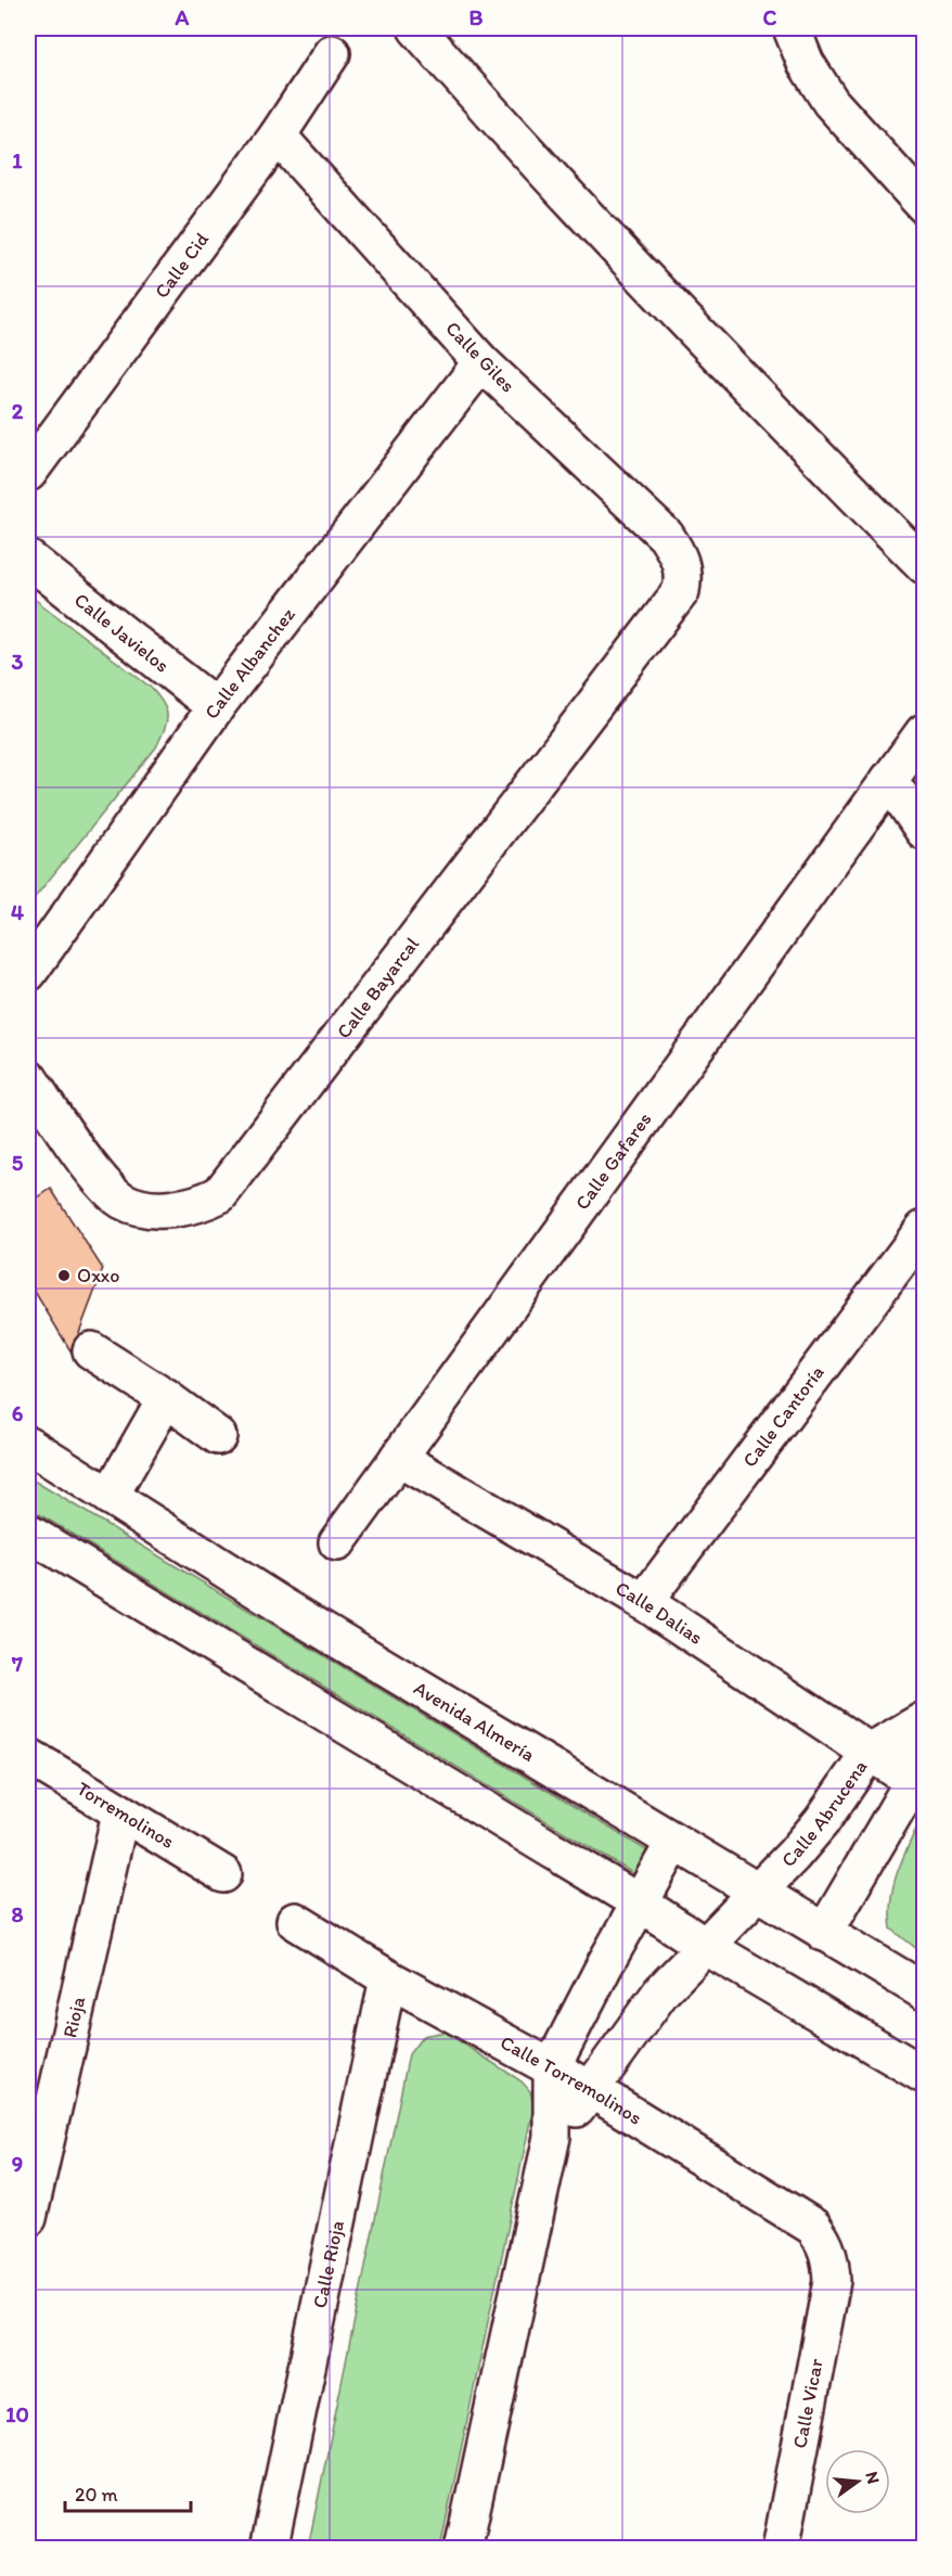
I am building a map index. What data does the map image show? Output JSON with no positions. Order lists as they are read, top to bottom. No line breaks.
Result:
{"streets":{"street":["Calle Cid","Calle Giles","Calle Javielos","Calle Albanchez","Calle Bayarcal","Calle Gafares","Calle Cantoría","Calle Dalias","Avenida Almería","Calle Abrucena","Torremolinos","Rioja","Calle Torremolinos","Calle Rioja","Calle Vicar"]},"crossings":[["Calle Cid","Calle Giles"],["Calle Giles","Calle Albanchez"],["Calle Giles","Calle Bayarcal"],["Calle Javielos","Calle Albanchez"],["Calle Gafares","Calle Dalias"],["Calle Cantoría","Calle Dalias"],["Calle Dalias","Calle Abrucena"],["Avenida Almería","Calle Abrucena"],["Torremolinos","Rioja"],["Calle Torremolinos","Calle Rioja"],["Calle Torremolinos","Calle Vicar"]],"places":["Oxxo"],"scale_bar":"20 m","north":"right","grid":{"columns":["A","B","C"],"rows":["1","2","3","4","5","6","7","8","9","10"]}}
